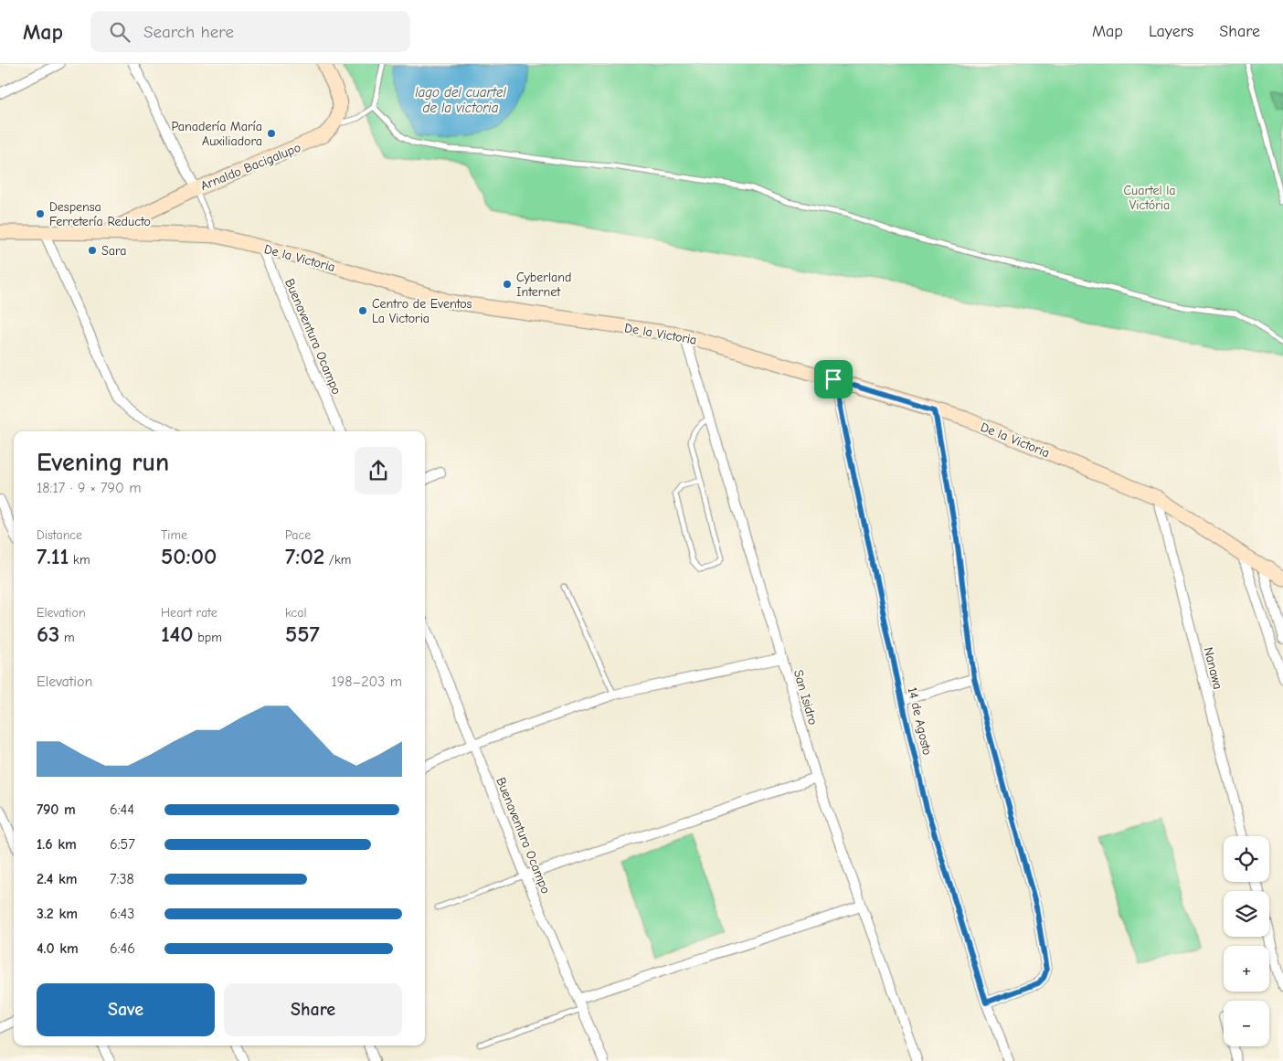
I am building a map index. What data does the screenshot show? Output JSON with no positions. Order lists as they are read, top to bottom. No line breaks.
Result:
{"streets":{"main road":["Arnaldo Bacigalupo","De la Victoria"],"street":["Buenaventura Ocampo","Nanawa","San Isidro","14 de Agosto"]},"crossings":[["Arnaldo Bacigalupo","De la Victoria"],["De la Victoria","Buenaventura Ocampo"],["De la Victoria","Nanawa"],["De la Victoria","San Isidro"],["De la Victoria","14 de Agosto"]],"water":["lago del cuartel de la victoria"],"parks":["Cuartel la Victória"],"places":["Panadería María Auxiliadora","Despensa Ferretería Reducto","Sara","Cyberland Internet","Centro de Eventos La Victoria"],"page":{"header":"Map","search":"Search here","nav":["Map","Layers","Share"],"heading":["Evening run","18:17 · 9 × 790 m"],"stats":[["Distance","7.11 km"],["Time","50:00"],["Pace","7:02 /km"],["Elevation","63 m"],["Heart rate","140 bpm"],["kcal","557"]],"chart":["Elevation","198–203 m"],"list":[{"name":"790 m","note":"6:44"},{"name":"1.6 km","note":"6:57"},{"name":"2.4 km","note":"7:38"},{"name":"3.2 km","note":"6:43"},{"name":"4.0 km","note":"6:46"}],"map_buttons":["+","−"],"buttons":["Save","Share"]}}
